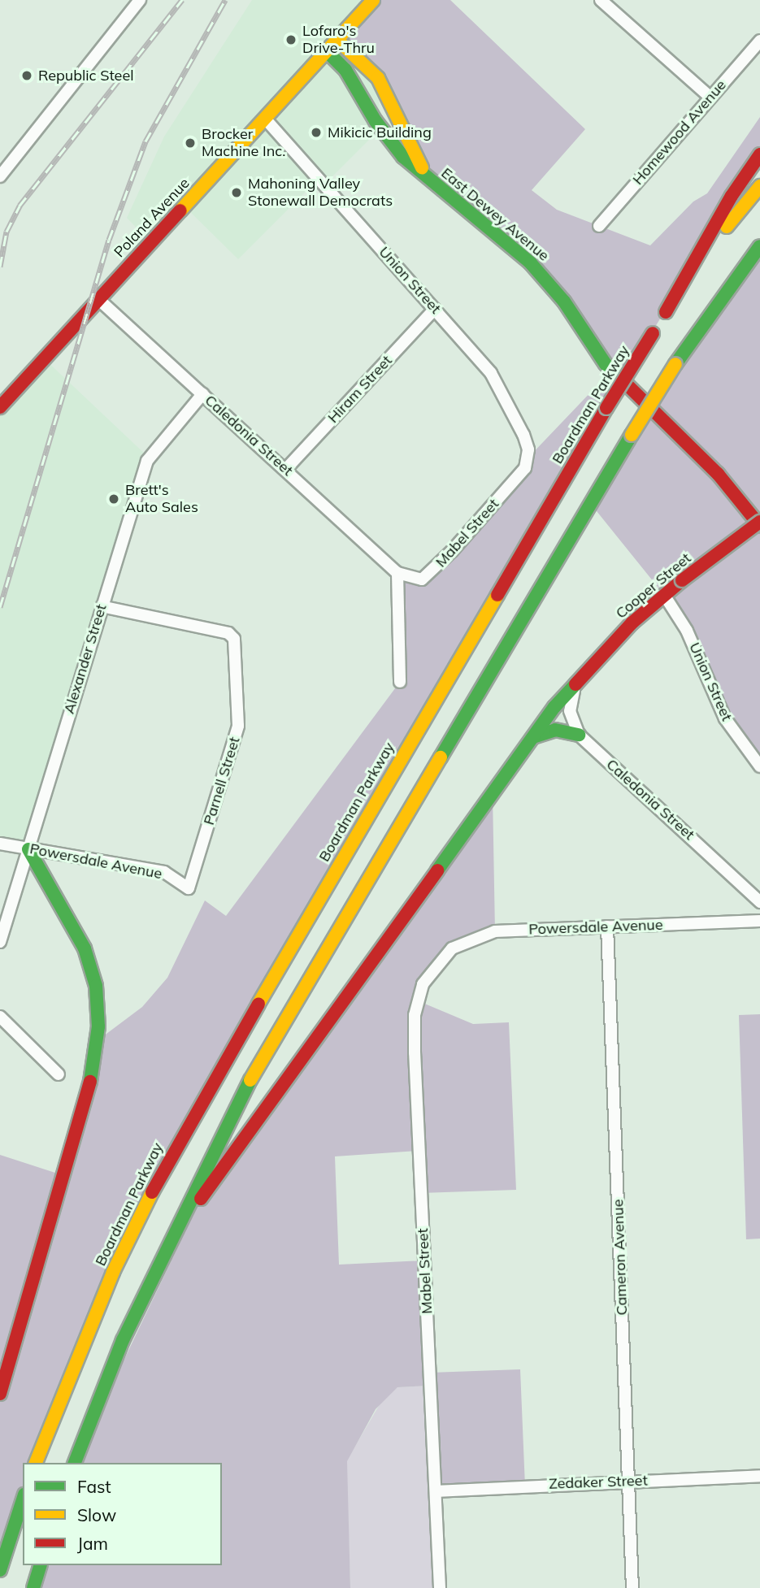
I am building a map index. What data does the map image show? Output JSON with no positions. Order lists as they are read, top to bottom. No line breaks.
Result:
{"streets":{"main road":["East Dewey Avenue","Poland Avenue","Boardman Parkway","Cooper Street"],"street":["Homewood Avenue","Union Street","Hiram Street","Caledonia Street","Mabel Street","Alexander Street","Parnell Street","Powersdale Avenue","Cameron Avenue","Zedaker Street"]},"crossings":[["East Dewey Avenue","Poland Avenue"],["East Dewey Avenue","Cooper Street"],["Poland Avenue","Union Street"],["Poland Avenue","Caledonia Street"],["Union Street","Hiram Street"],["Union Street","Mabel Street"],["Union Street","Cooper Street"],["Hiram Street","Caledonia Street"],["Caledonia Street","Mabel Street"],["Caledonia Street","Alexander Street"],["Mabel Street","Powersdale Avenue"],["Mabel Street","Zedaker Street"],["Alexander Street","Parnell Street"],["Alexander Street","Powersdale Avenue"],["Parnell Street","Powersdale Avenue"],["Powersdale Avenue","Cameron Avenue"],["Cameron Avenue","Zedaker Street"]],"places":["Lofaro's Drive-Thru","Republic Steel","Mikicic Building","Brocker Machine Inc.","Mahoning Valley Stonewall Democrats","Brett's Auto Sales"],"legend":["Fast","Slow","Jam"]}
